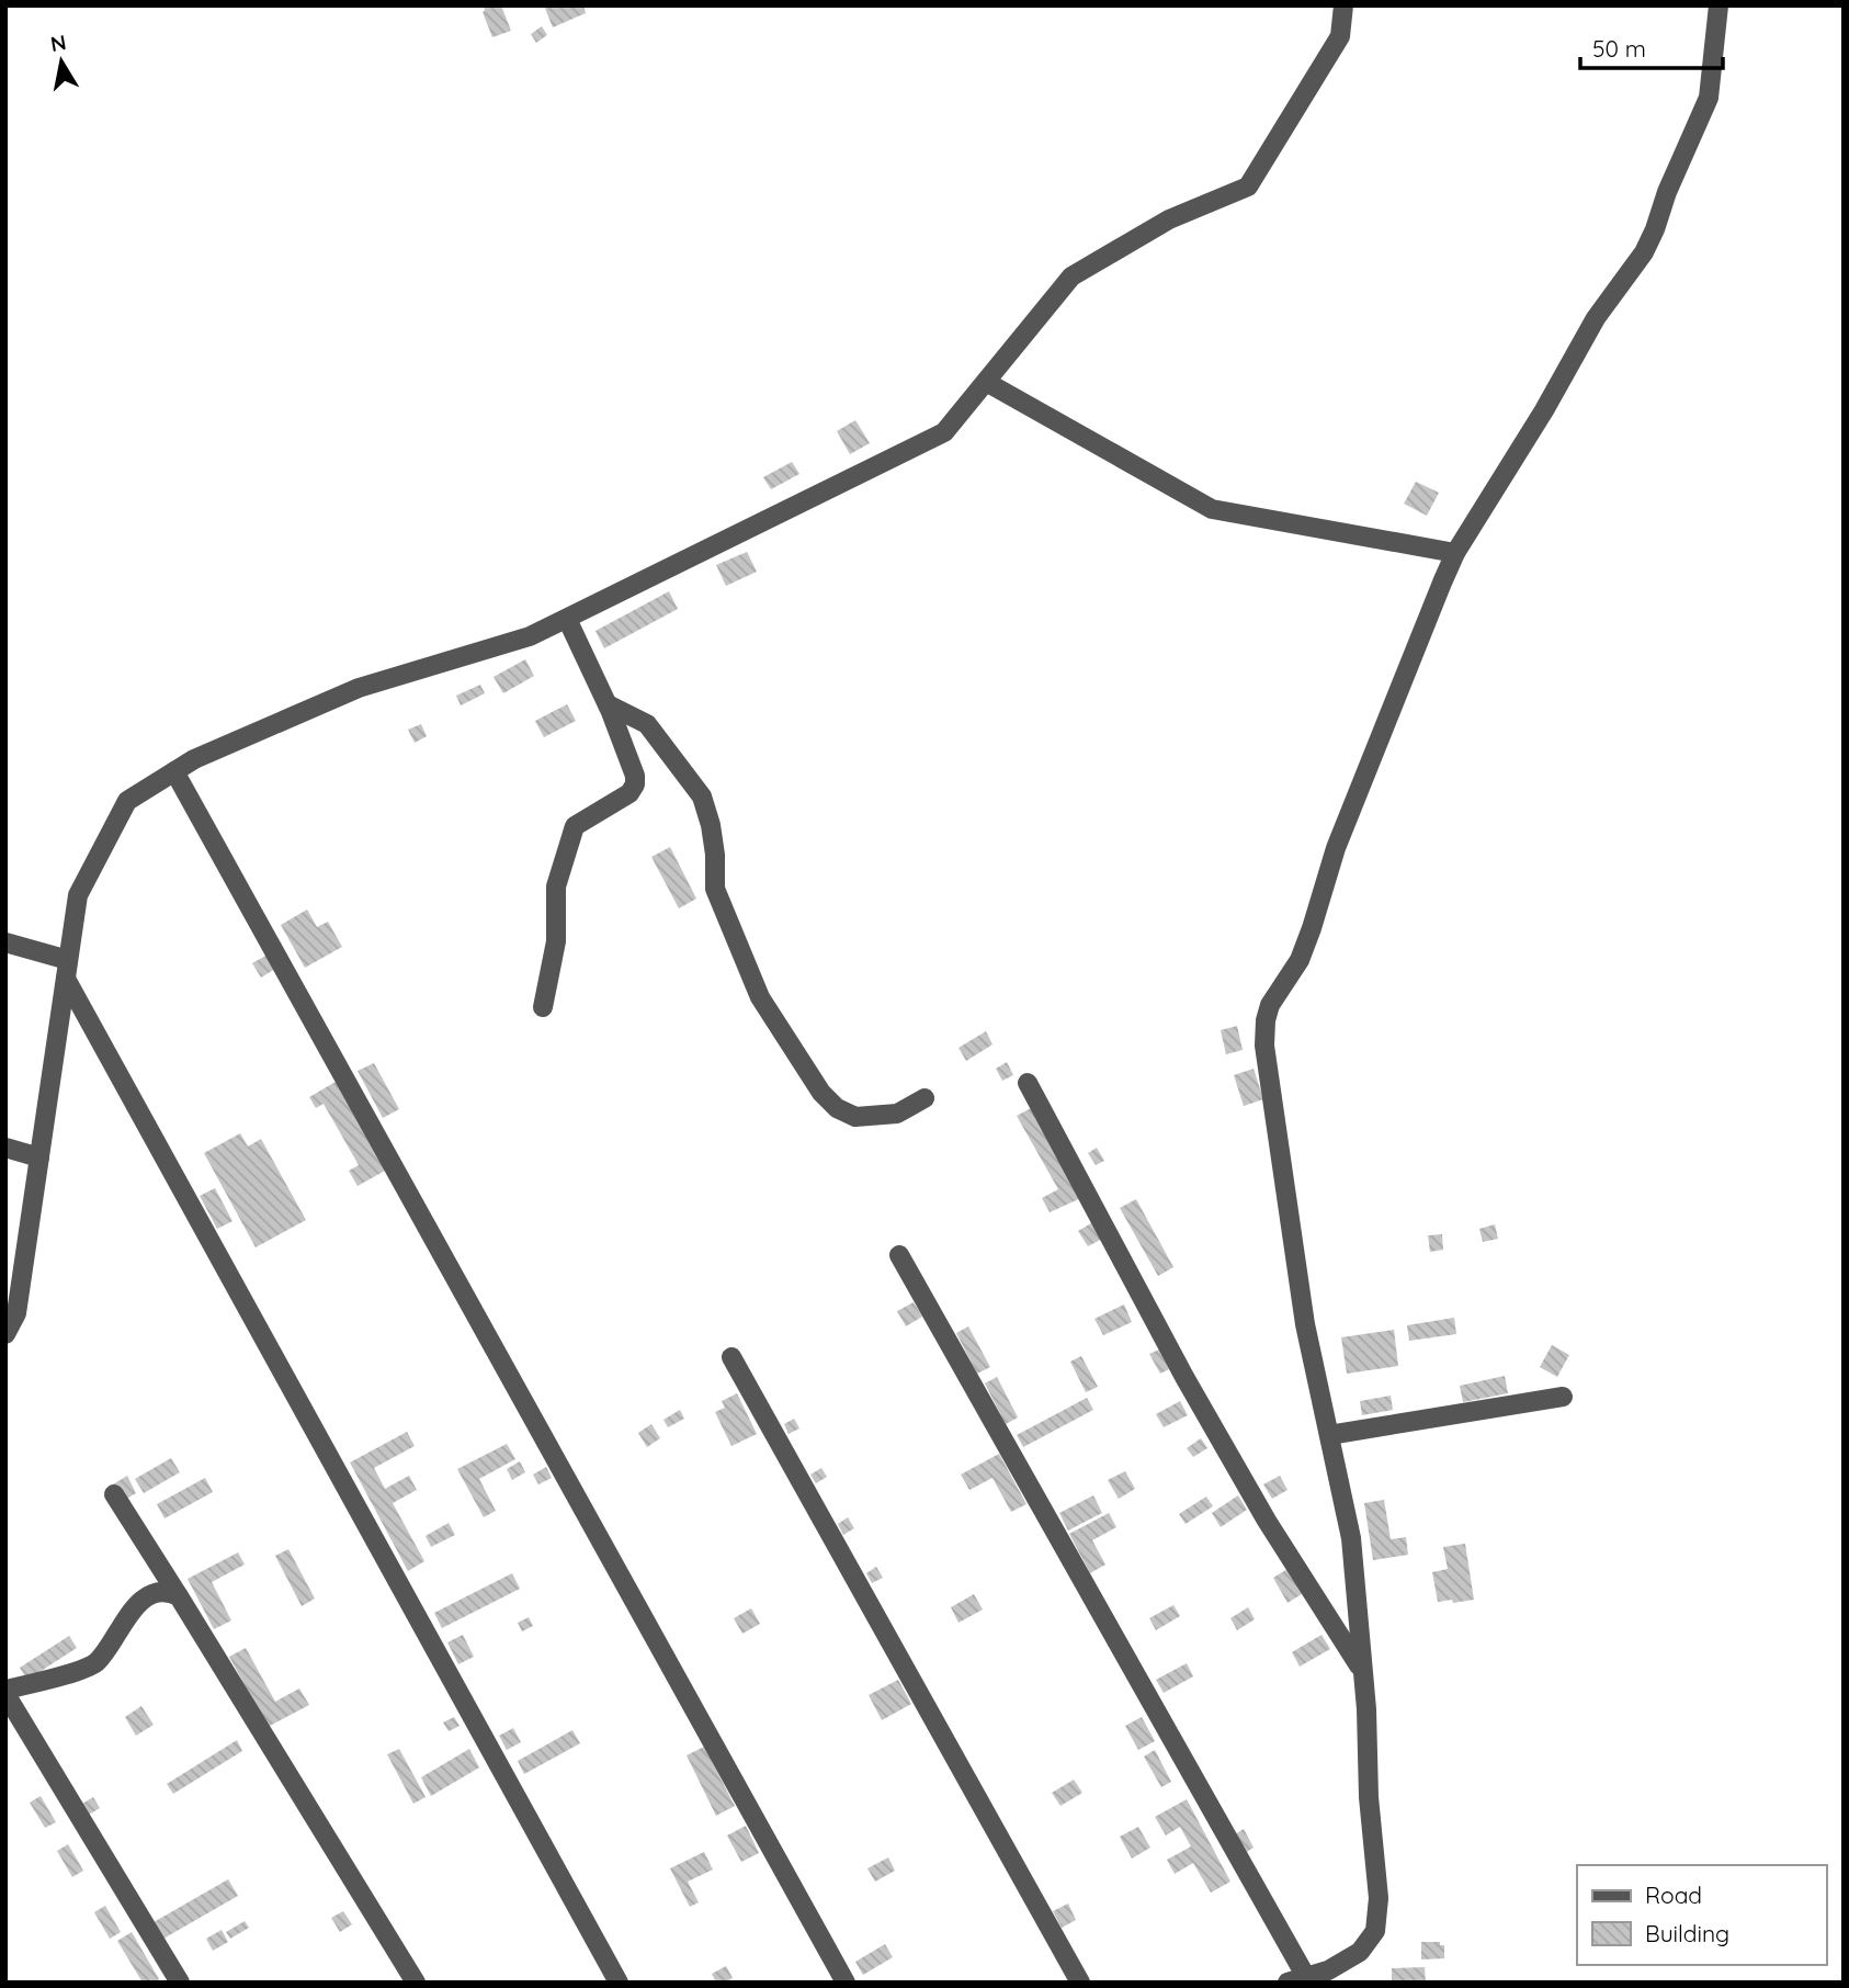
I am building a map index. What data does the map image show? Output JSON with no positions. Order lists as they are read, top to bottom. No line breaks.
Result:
{"legend":["Road","Building"],"scale_bar":"50 m","north":"top"}
